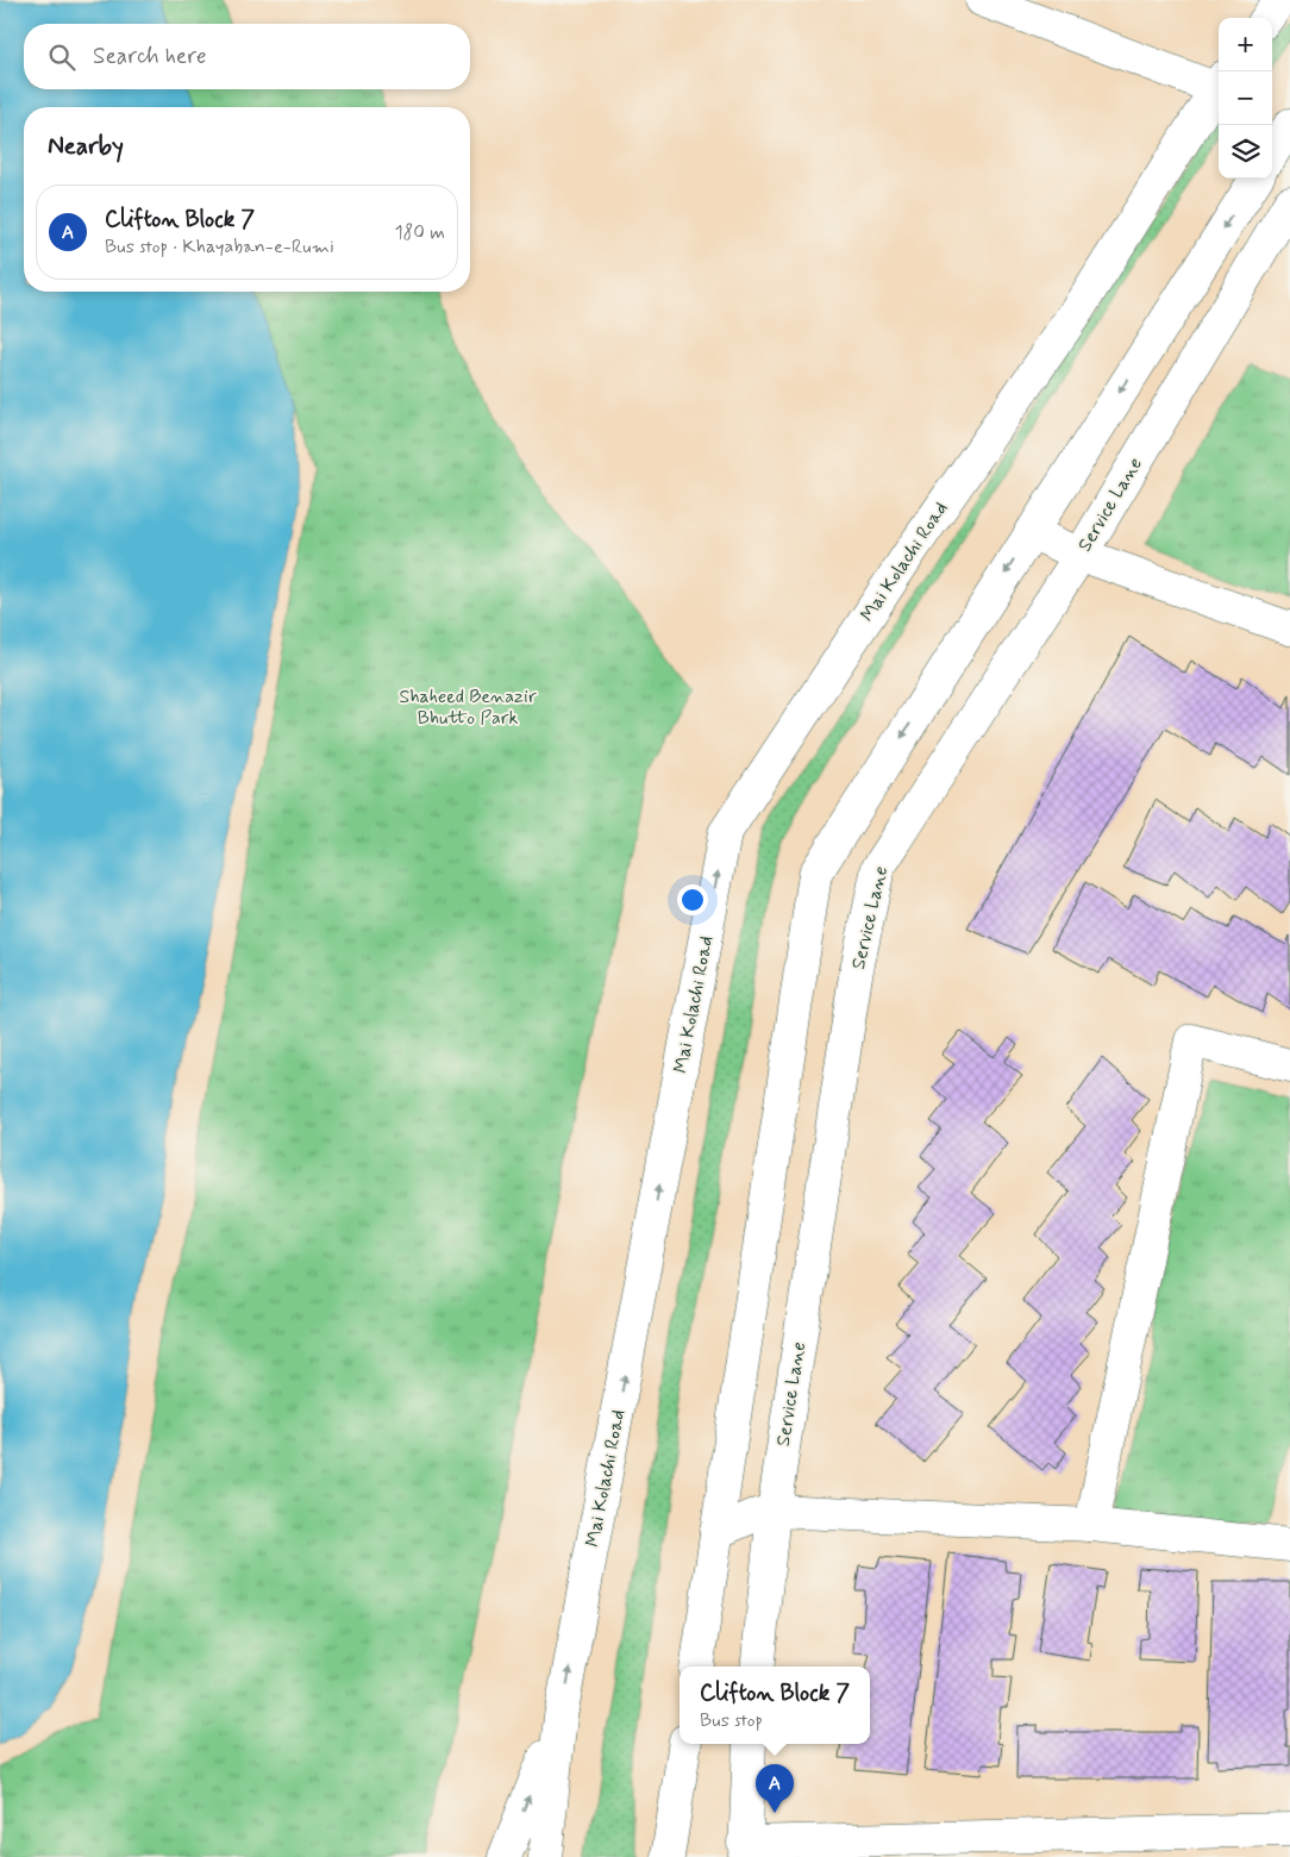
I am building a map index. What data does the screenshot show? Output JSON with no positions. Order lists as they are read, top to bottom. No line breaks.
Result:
{"streets":{"main road":["Service Lane","Mai Kolachi Road"]},"parks":["Shaheed Benazir Bhutto Park"],"page":{"map_buttons":["+","−"],"search":"Search here","heading":"Nearby","list":[{"mark":"A","name":"Clifton Block 7","note":"Bus stop · Khayaban-e-Rumi","value":"180 m"}],"popup":["Clifton Block 7","Bus stop"],"pins":"A"}}
